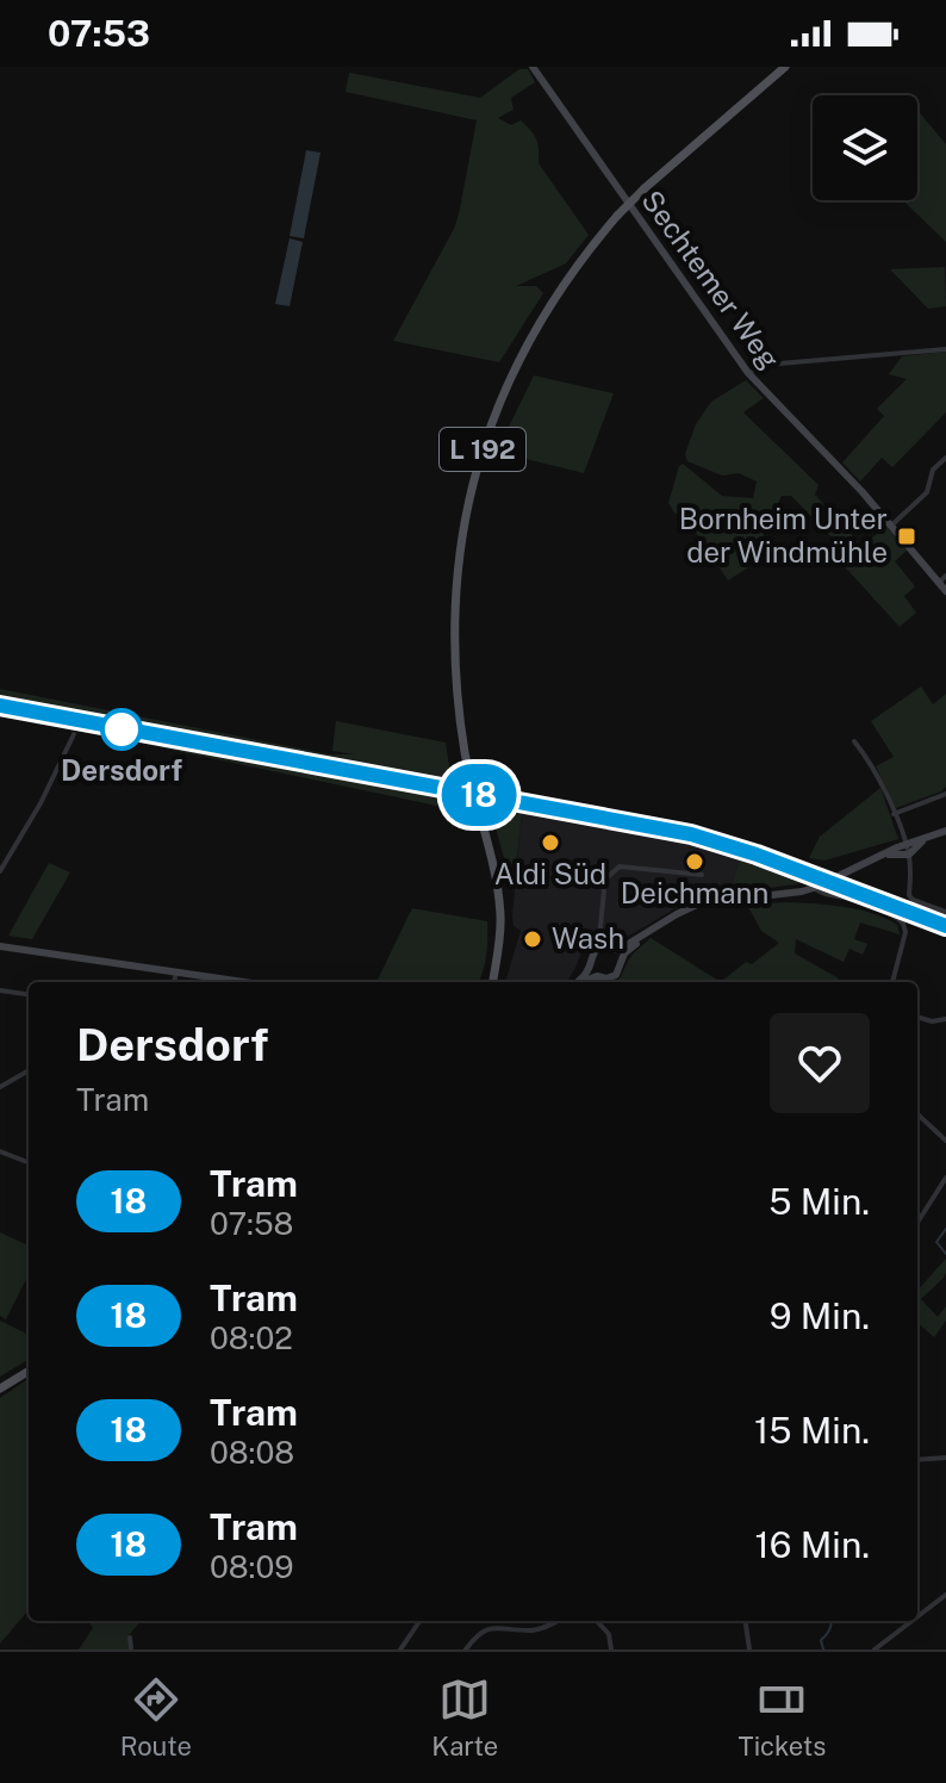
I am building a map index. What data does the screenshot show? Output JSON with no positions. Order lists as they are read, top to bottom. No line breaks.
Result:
{"streets":{"main road":["L 192"],"street":["Sechtemer Weg"]},"places":{"transit":["Bornheim Unter der Windmühle"],"other":["Dersdorf","Aldi Süd","Deichmann","Wash"]},"lines":["tram line 18"],"page":{"status":"07:53","on_map":"18","heading":["Dersdorf","Tram"],"list":[{"mark":"18","name":"Tram","note":"07:58","value":"5 Min."},{"mark":"18","name":"Tram","note":"08:02","value":"9 Min."},{"mark":"18","name":"Tram","note":"08:08","value":"15 Min."},{"mark":"18","name":"Tram","note":"08:09","value":"16 Min."}],"tabs":["Route","Karte","Tickets"]}}
